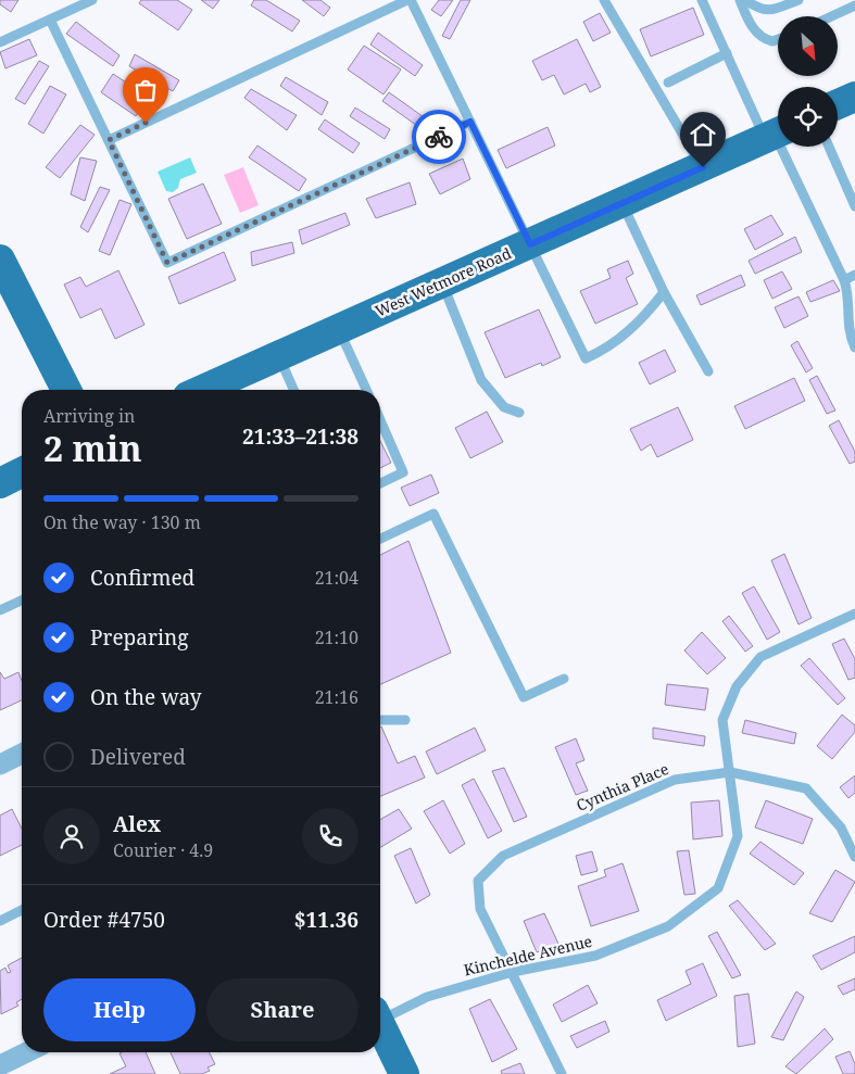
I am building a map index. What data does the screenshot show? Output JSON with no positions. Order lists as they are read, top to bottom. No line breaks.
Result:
{"streets":{"main road":["West Wetmore Road"],"lane":["Cynthia Place","Kinchelde Avenue"]},"crossings":[["Cynthia Place","Kinchelde Avenue"]],"north":"bottom right","page":{"heading":["2 min","Arriving in","21:33–21:38"],"panel":["Alex","Courier · 4.9","Order #4750","$11.36"],"bar":"On the way · 130 m","list":[["Confirmed","21:04"],["Preparing","21:10"],["On the way","21:16"],"Delivered"],"buttons":["Help","Share"]}}
